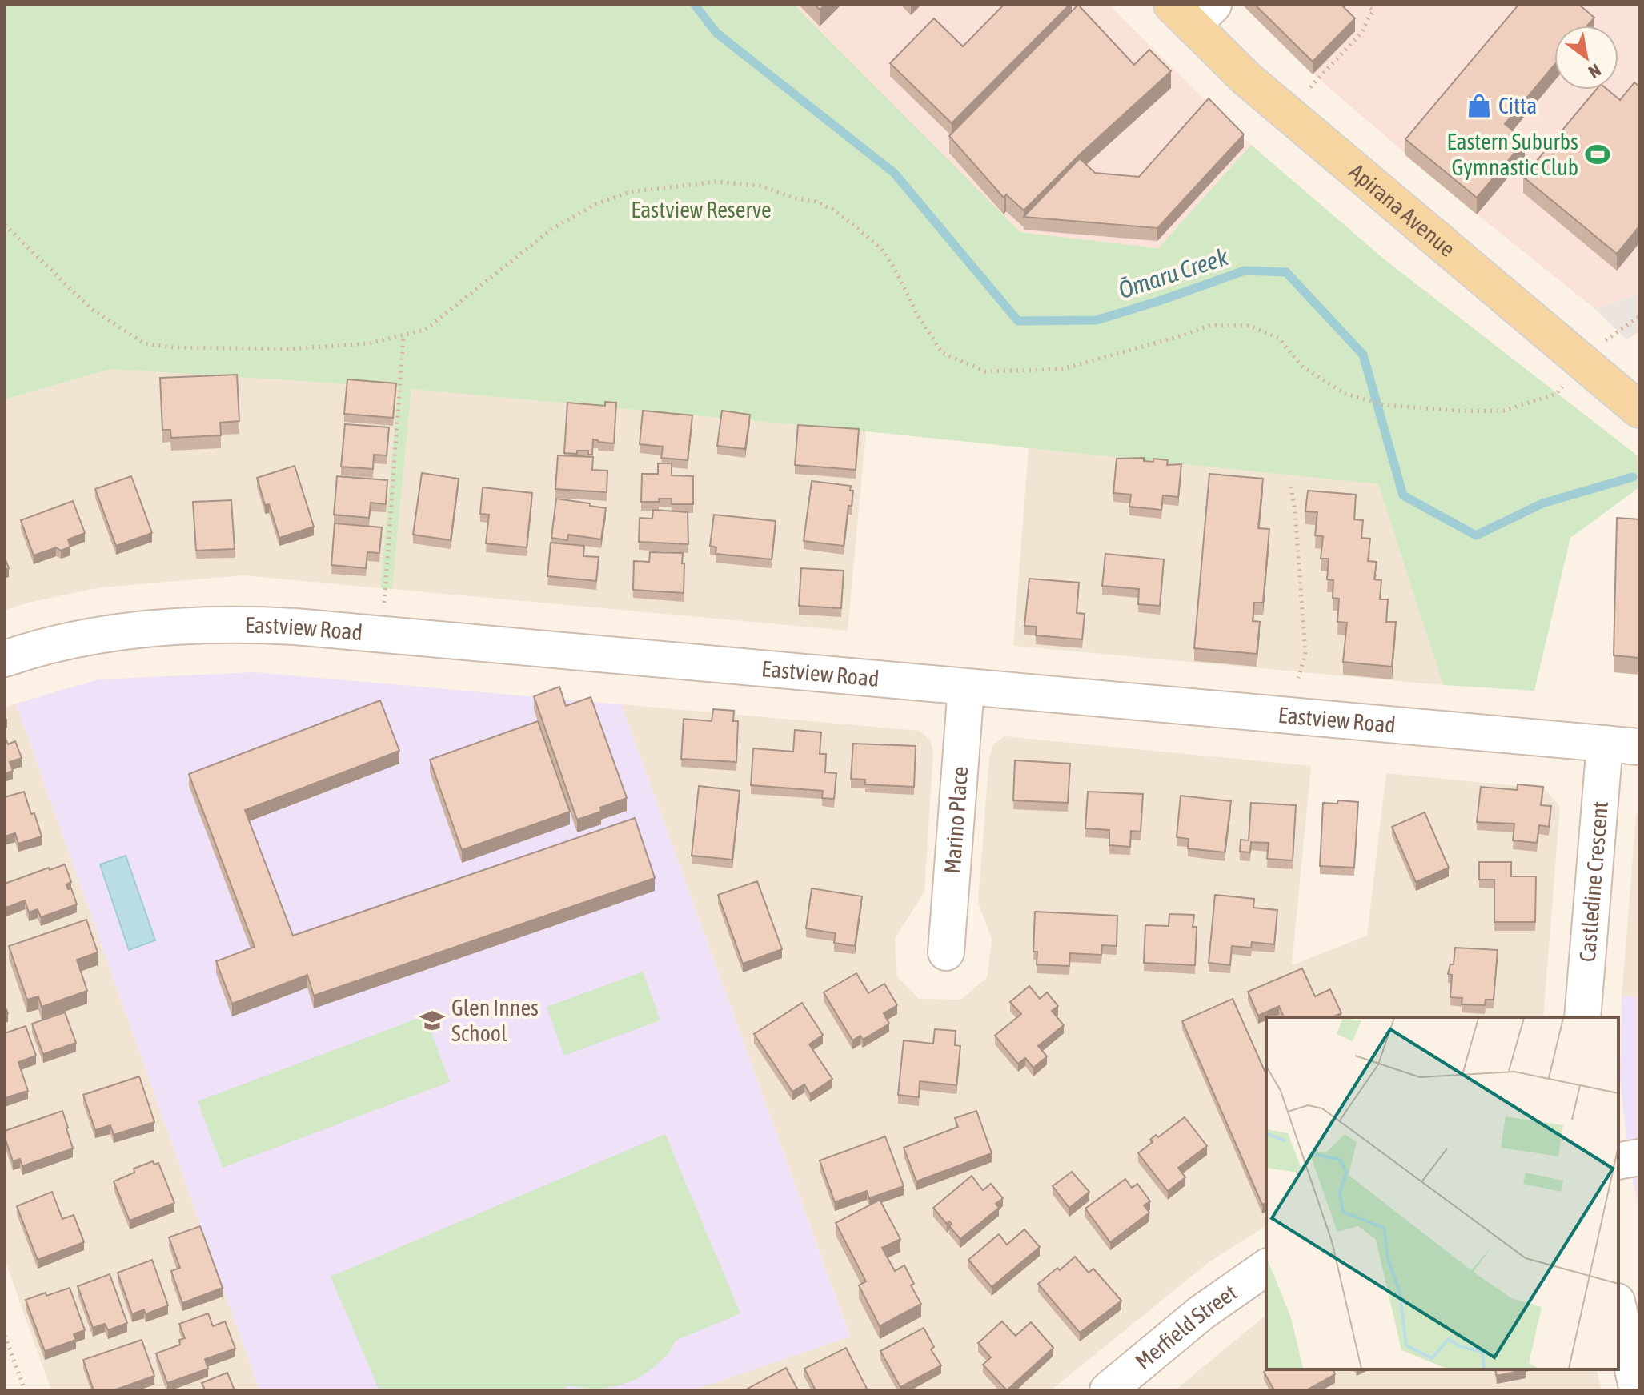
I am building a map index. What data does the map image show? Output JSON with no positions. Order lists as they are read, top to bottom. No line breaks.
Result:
{"streets":{"main road":["Apirana Avenue"],"street":["Eastview Road","Marino Place","Castledine Crescent","Merfield Street"]},"crossings":[["Eastview Road","Marino Place"],["Eastview Road","Castledine Crescent"]],"water":["Ōmaru Creek"],"parks":["Eastview Reserve"],"places":{"shop":["Citta"],"sports":["Eastern Suburbs Gymnastic Club"],"school or university":["Glen Innes School"]},"north":"bottom right"}
